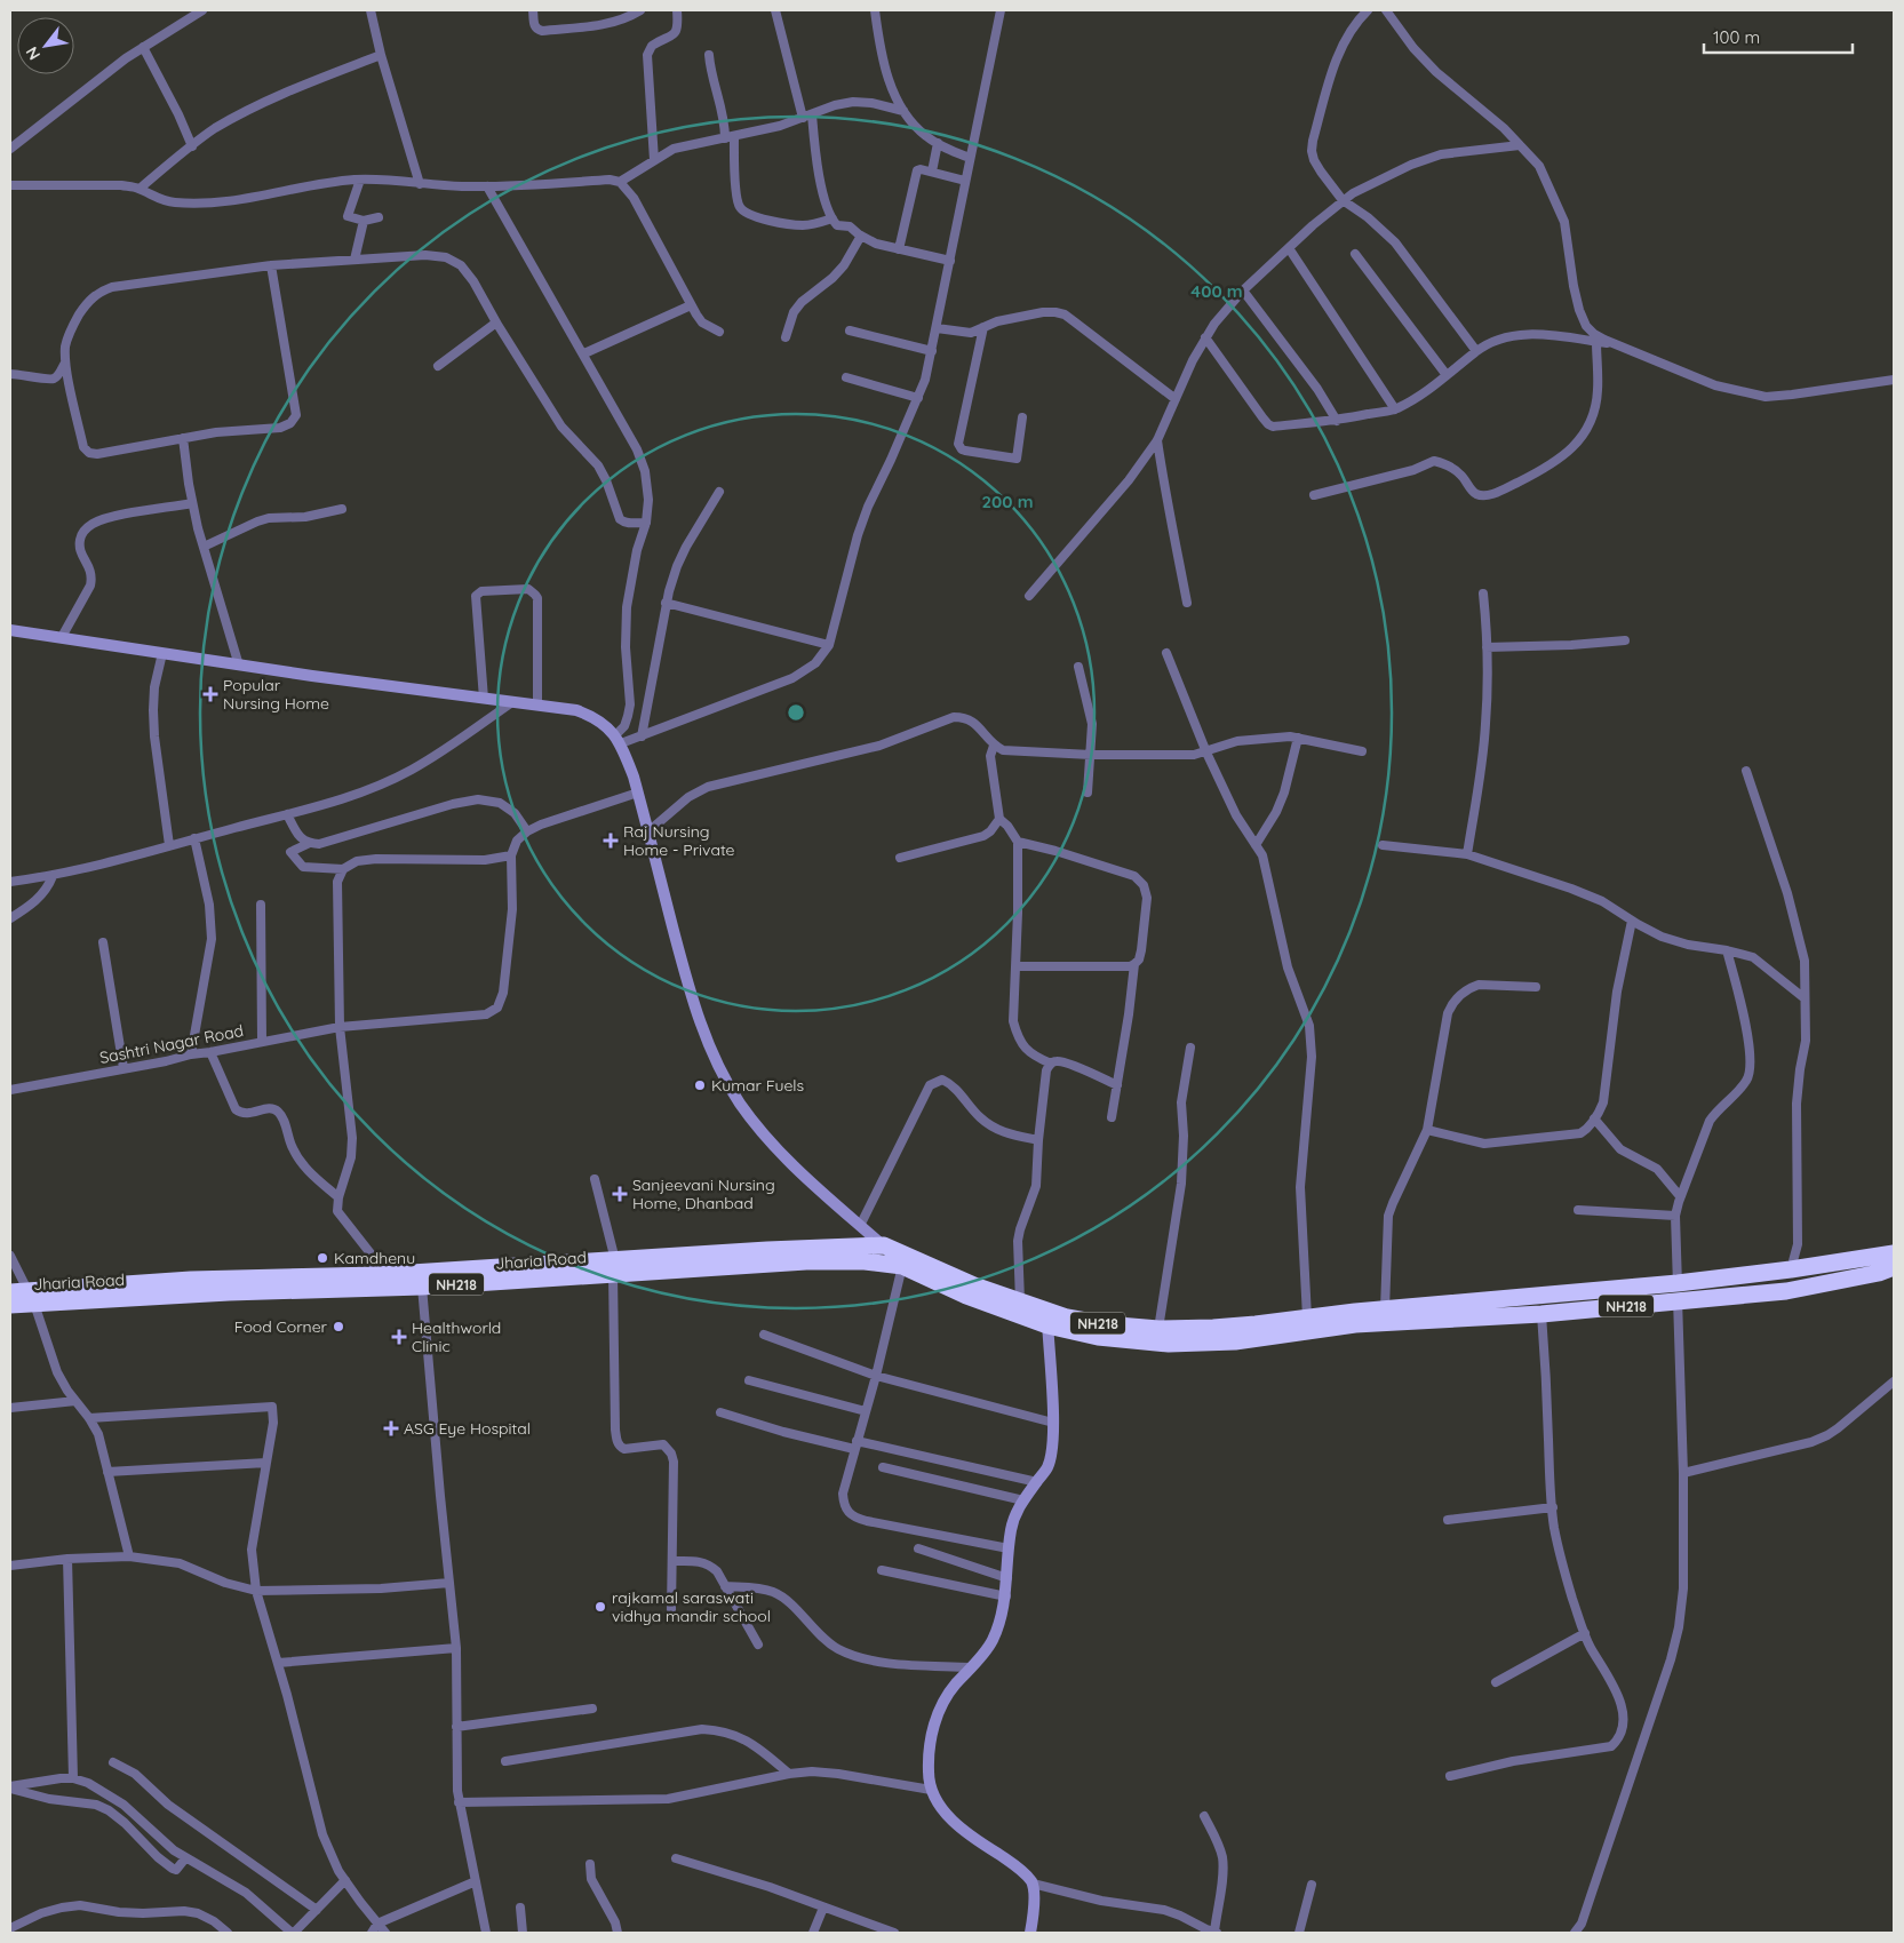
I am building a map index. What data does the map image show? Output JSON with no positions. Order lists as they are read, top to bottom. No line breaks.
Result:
{"streets":{"highway":["Jharia Road","NH218"],"street":["Sashtri Nagar Road"]},"crossings":[["Jharia Road","NH218"]],"places":{"health":["Popular Nursing Home","Raj Nursing Home - Private","Sanjeevani Nursing Home, Dhanbad","Healthworld Clinic","ASG Eye Hospital"],"other":["Kumar Fuels","Kamdhenu","Food Corner","rajkamal saraswati vidhya mandir school"]},"scale_bar":"100 m","north":"bottom left","rings":["400 m","200 m"]}
